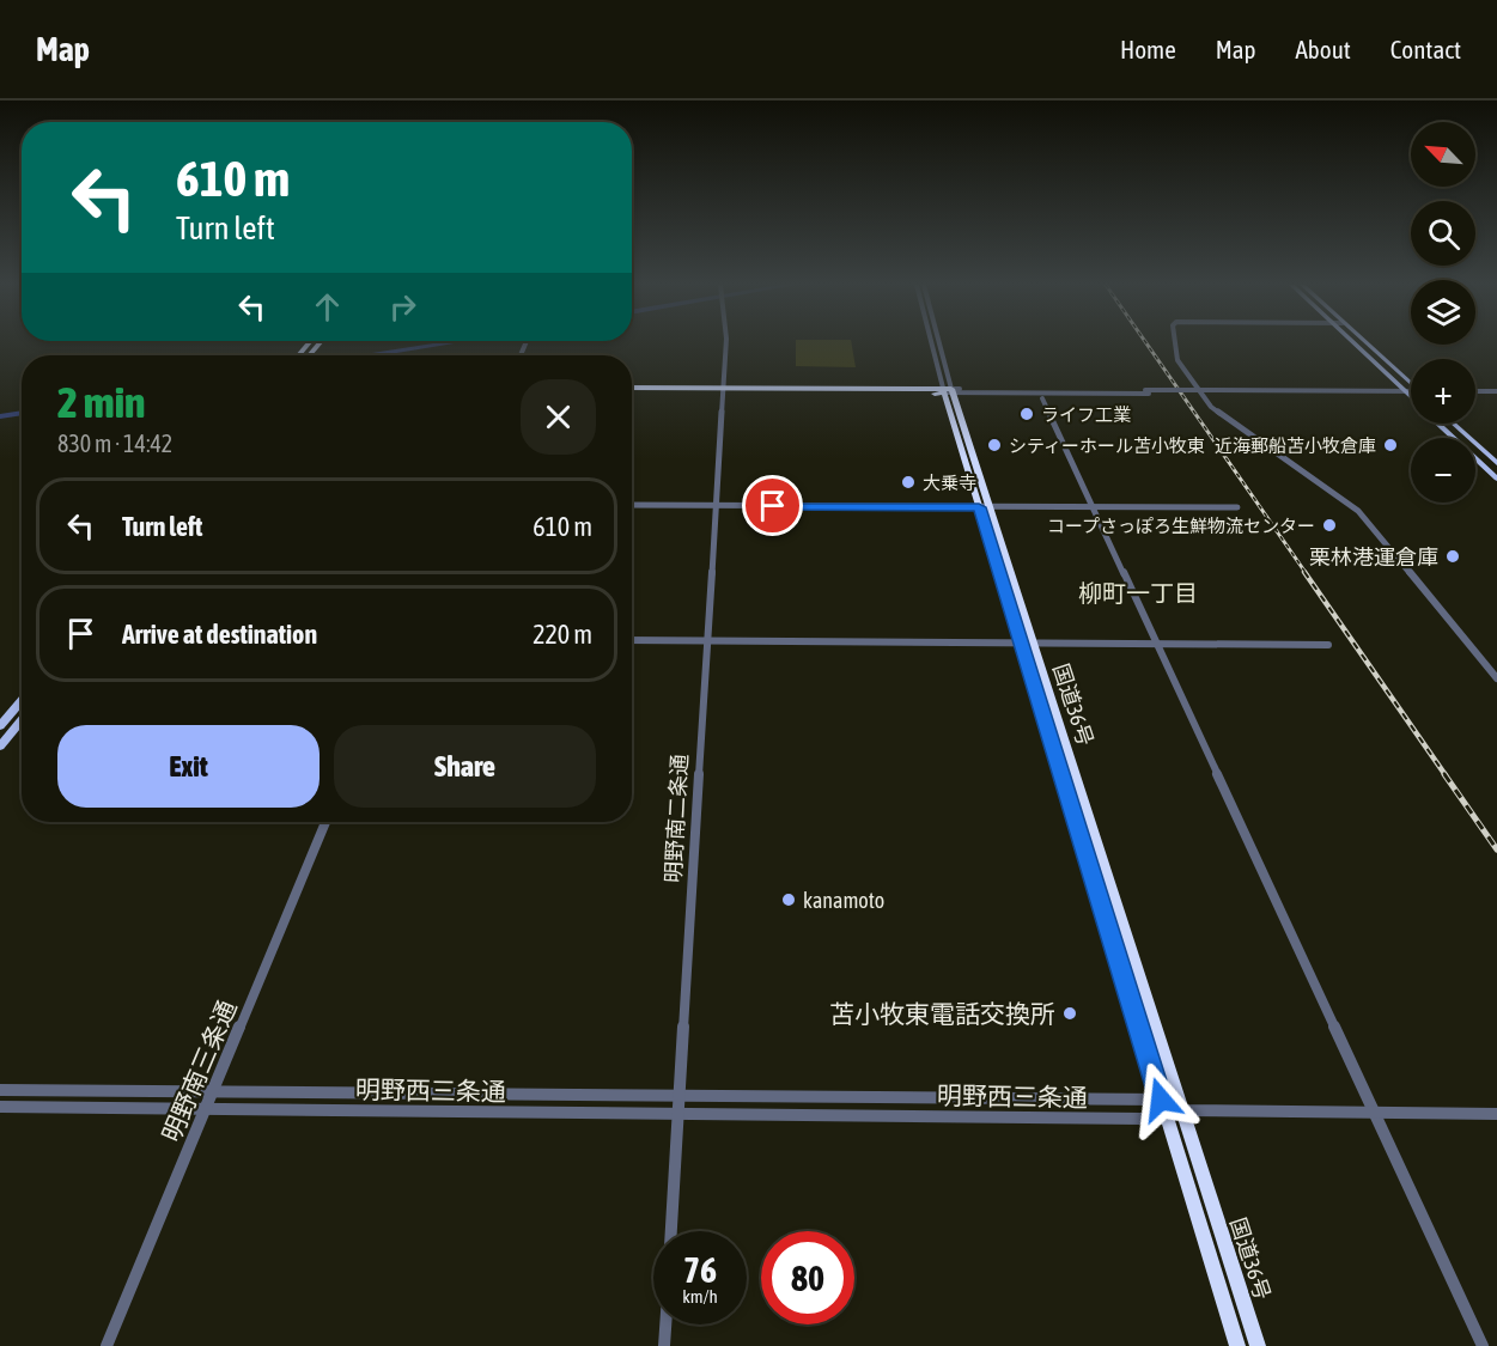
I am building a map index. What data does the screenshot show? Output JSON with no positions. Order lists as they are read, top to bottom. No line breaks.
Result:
{"streets":{"highway":["国道36号"],"street":["明野南二条通","明野南三条通","明野西三条通"]},"crossings":[["国道36号","明野西三条通"],["明野南二条通","明野西三条通"],["明野南三条通","明野西三条通"]],"districts":["柳町一丁目"],"places":["ライフ工業","シティーホール苫小牧東","近海郵船苫小牧倉庫","大乗寺","コープさっぽろ生鮮物流センター","栗林港運倉庫","kanamoto","苫小牧東電話交換所"],"north":"top left","page":{"header":"Map","nav":["Home","Map","About","Contact"],"map_buttons":["+","−"],"turn":["610 m","Turn left"],"heading":["2 min","830 m · 14:42"],"list":[{"name":"Turn left","value":"610 m"},{"name":"Arrive at destination","value":"220 m"}],"buttons":["Exit","Share"],"speed":"76 km/h","limit":"80"}}
